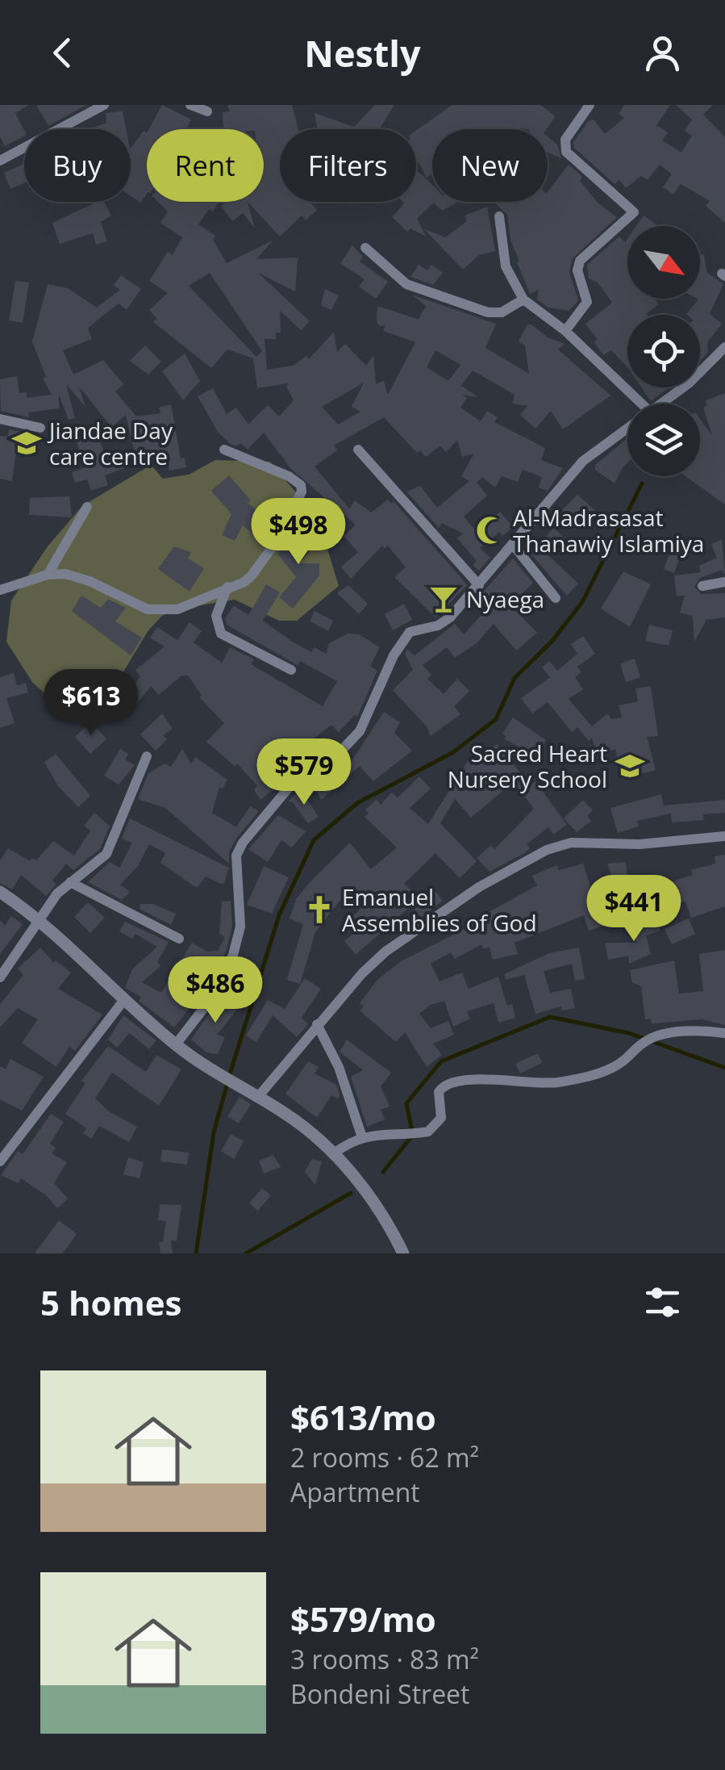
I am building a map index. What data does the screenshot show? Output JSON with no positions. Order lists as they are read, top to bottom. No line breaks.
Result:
{"places":{"school or university":["Jiandae Day care centre","Sacred Heart Nursery School"],"mosque":["Al-Madrasasat Thanawiy Islamiya"],"bar":["Nyaega"],"church":["Emanuel Assemblies of God"]},"north":"bottom right","page":{"header":"Nestly","chip":["Buy","Rent","Filters","New"],"price":["$498","$613","$579","$441","$486"],"heading":"5 homes","list":[{"name":"$613/mo","note":"2 rooms · 62 m² · Apartment"},{"name":"$579/mo","note":"3 rooms · 83 m² · Bondeni Street"}]}}
